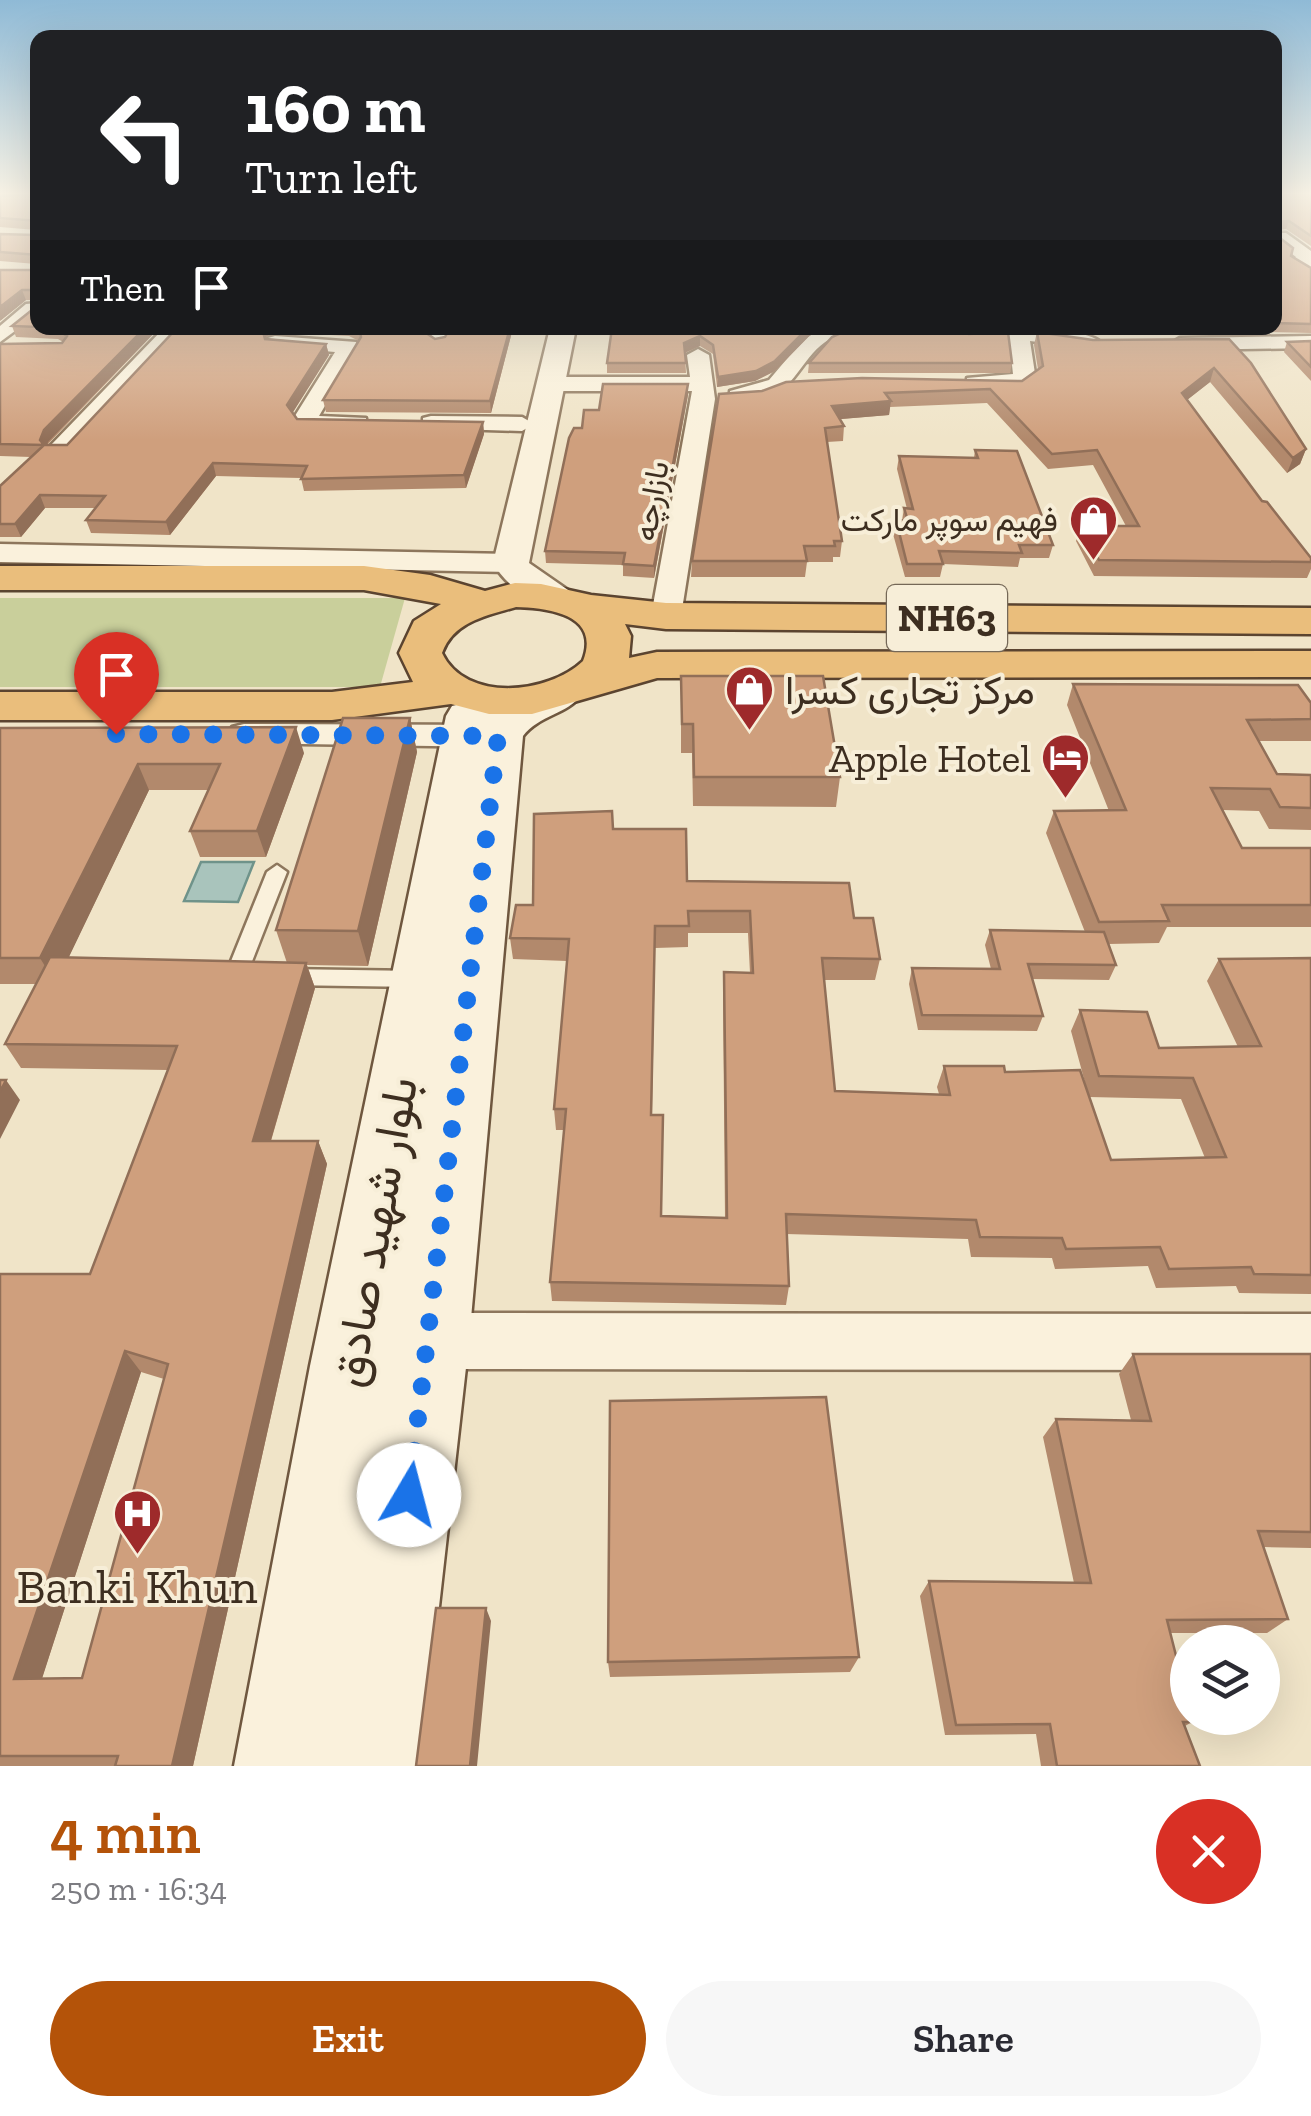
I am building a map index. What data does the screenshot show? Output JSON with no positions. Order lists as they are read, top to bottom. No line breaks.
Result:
{"streets":{"highway":["NH63"],"main road":["بلوار شهید صادق"],"street":["بازارچه"]},"crossings":[["بازارچه","NH63"]],"places":{"shop":["فهیم سوپر مارکت","مرکز تجاری کسرا"],"hotel":["Apple Hotel"],"hospital":["Banki Khun"]},"page":{"turn":["160 m","Turn left"],"then":"Then","heading":["4 min","250 m · 16:34"],"buttons":["Exit","Share"]}}
